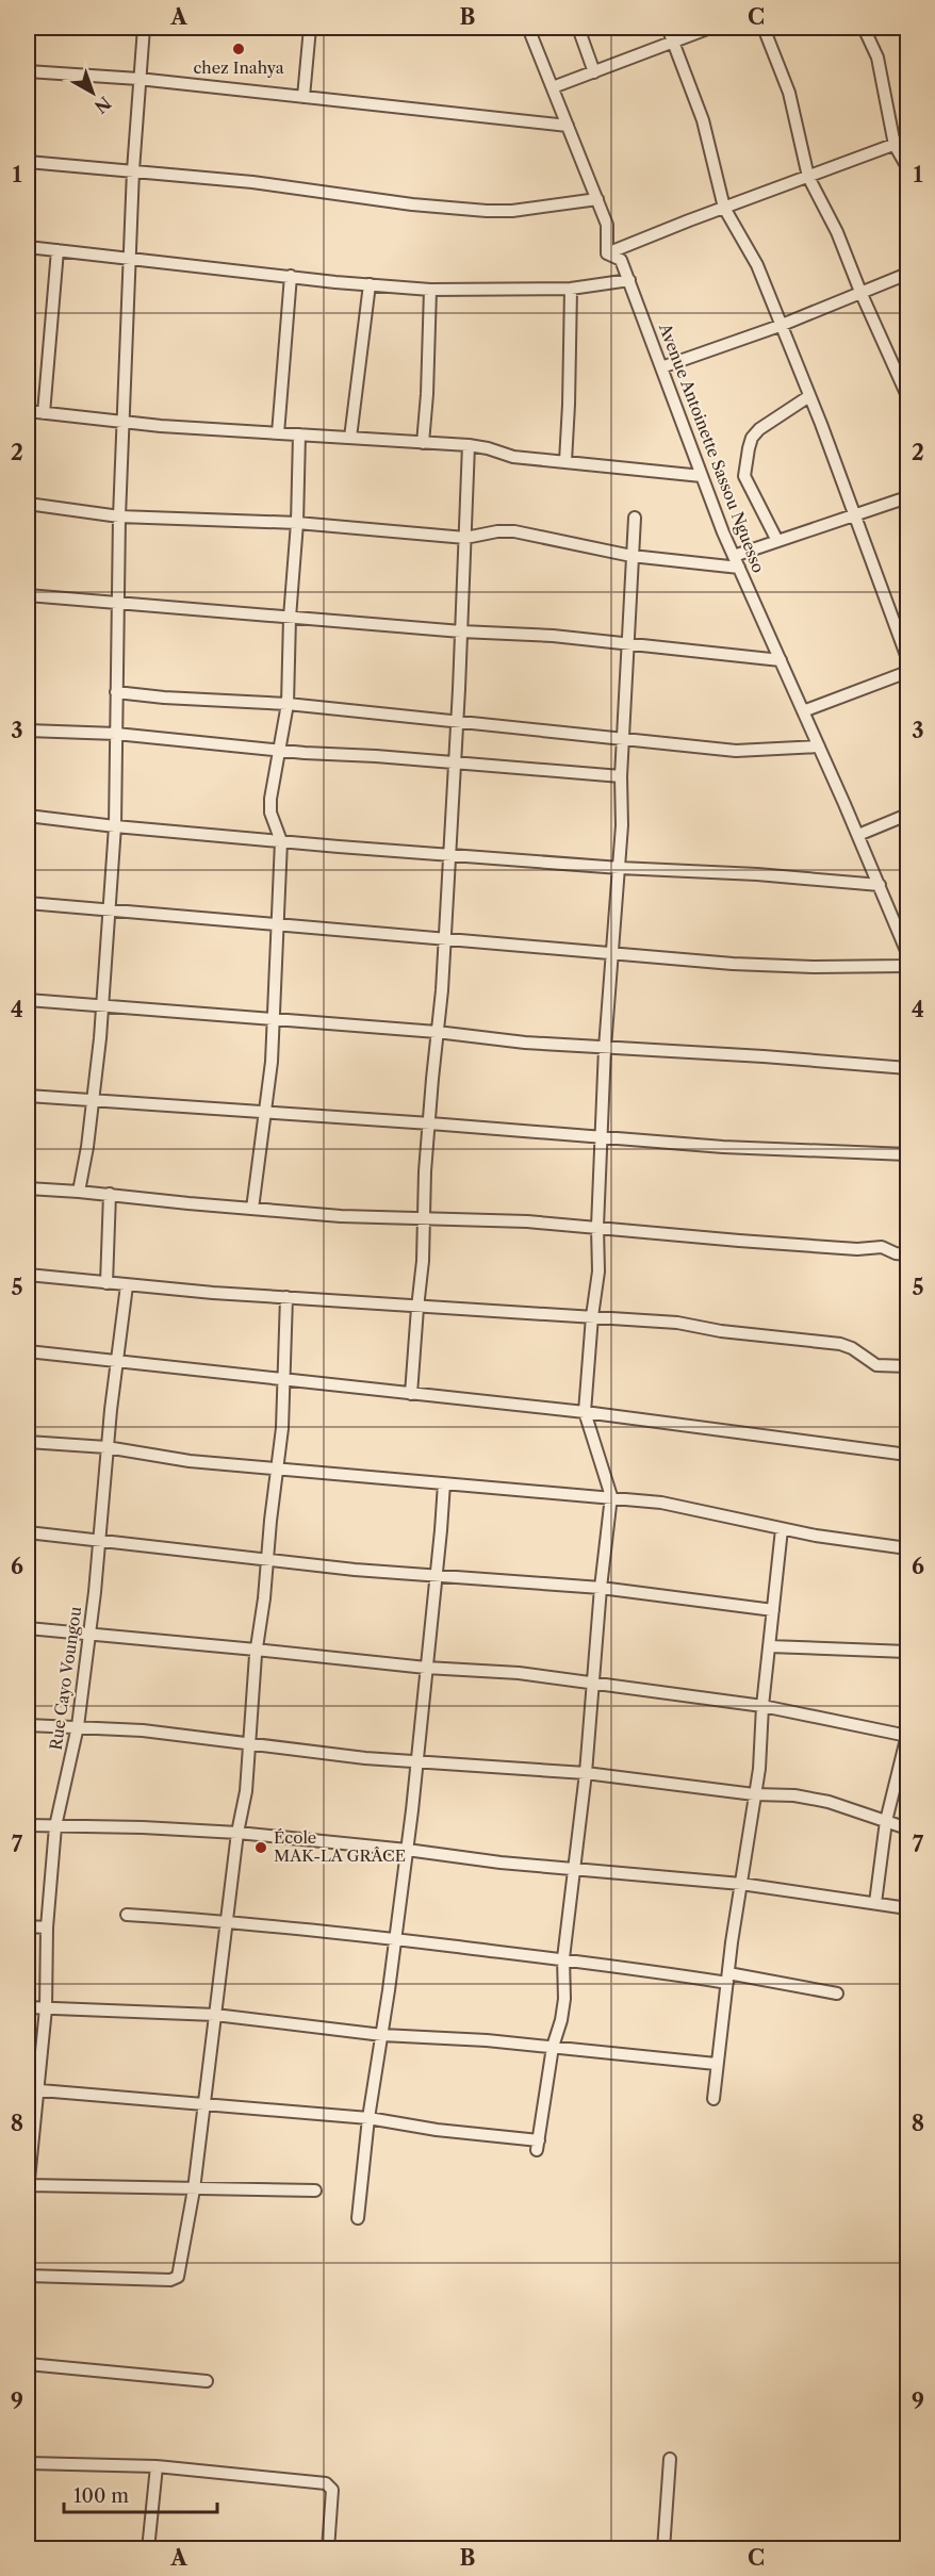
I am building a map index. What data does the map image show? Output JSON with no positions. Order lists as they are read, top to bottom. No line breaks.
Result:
{"streets":{"street":["Avenue Antoinette Sassou Nguesso","Rue Cayo Voungou"]},"places":["chez Inahya","École MAK-LA GRÂCE"],"scale_bar":"100 m","north":"bottom right","grid":{"columns":["A","B","C"],"rows":["1","2","3","4","5","6","7","8","9"]}}
